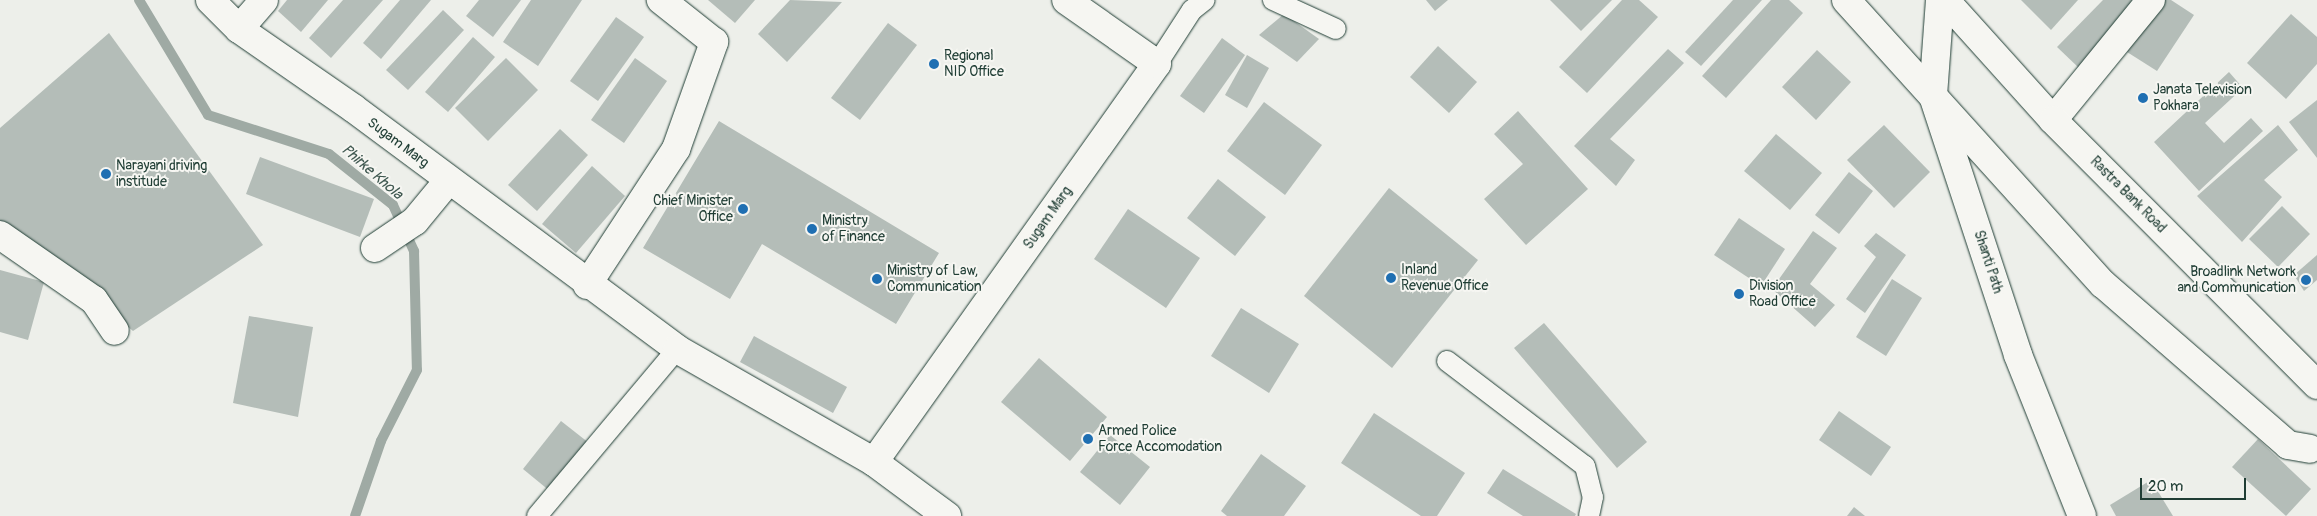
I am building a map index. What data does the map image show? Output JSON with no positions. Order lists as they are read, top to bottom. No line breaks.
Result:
{"streets":{"street":["Sugam Marg","Rastra Bank Road","Shanti Path"]},"water":["Phirke Khola"],"places":["Regional NID Office","Janata Television Pokhara","Narayani driving institude","Chief Minister Office","Ministry of Finance","Inland Revenue Office","Ministry of Law, Communication","Broadlink Network and Communication","Division Road Office","Armed Police Force Accomodation"],"scale_bar":"20 m"}
